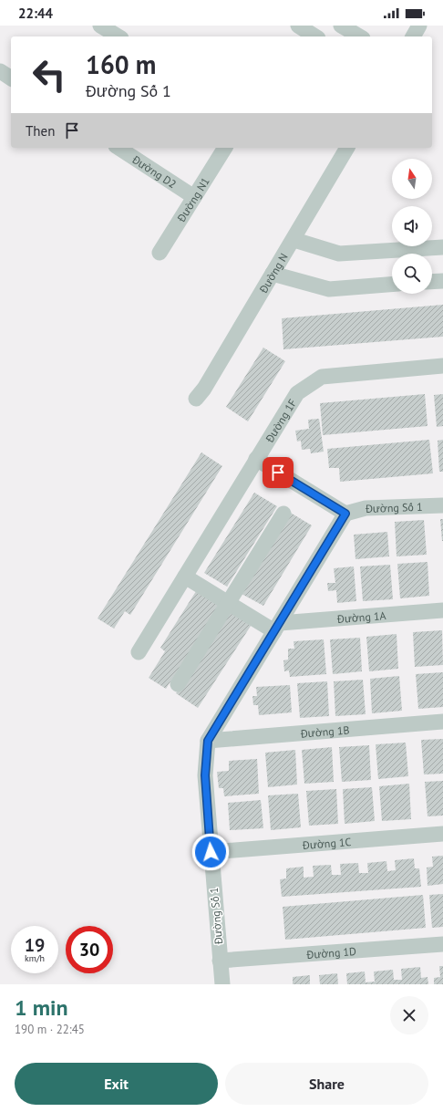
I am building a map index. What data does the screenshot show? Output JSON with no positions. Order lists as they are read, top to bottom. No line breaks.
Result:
{"streets":{"street":["Đường D2","Đường N1","Đường N","Đường 1F","Đường Số 1","Đường 1A","Đường 1B","Đường 1C","Đường 1D"]},"crossings":[["Đường D2","Đường N1"],["Đường Số 1","Đường 1A"],["Đường Số 1","Đường 1B"],["Đường Số 1","Đường 1C"],["Đường Số 1","Đường 1D"]],"north":"top","page":{"status":"22:44","turn":["160 m","Đường Số 1"],"then":"Then","speed":"19 km/h","limit":"30","heading":["1 min","190 m · 22:45"],"buttons":["Exit","Share"]}}
